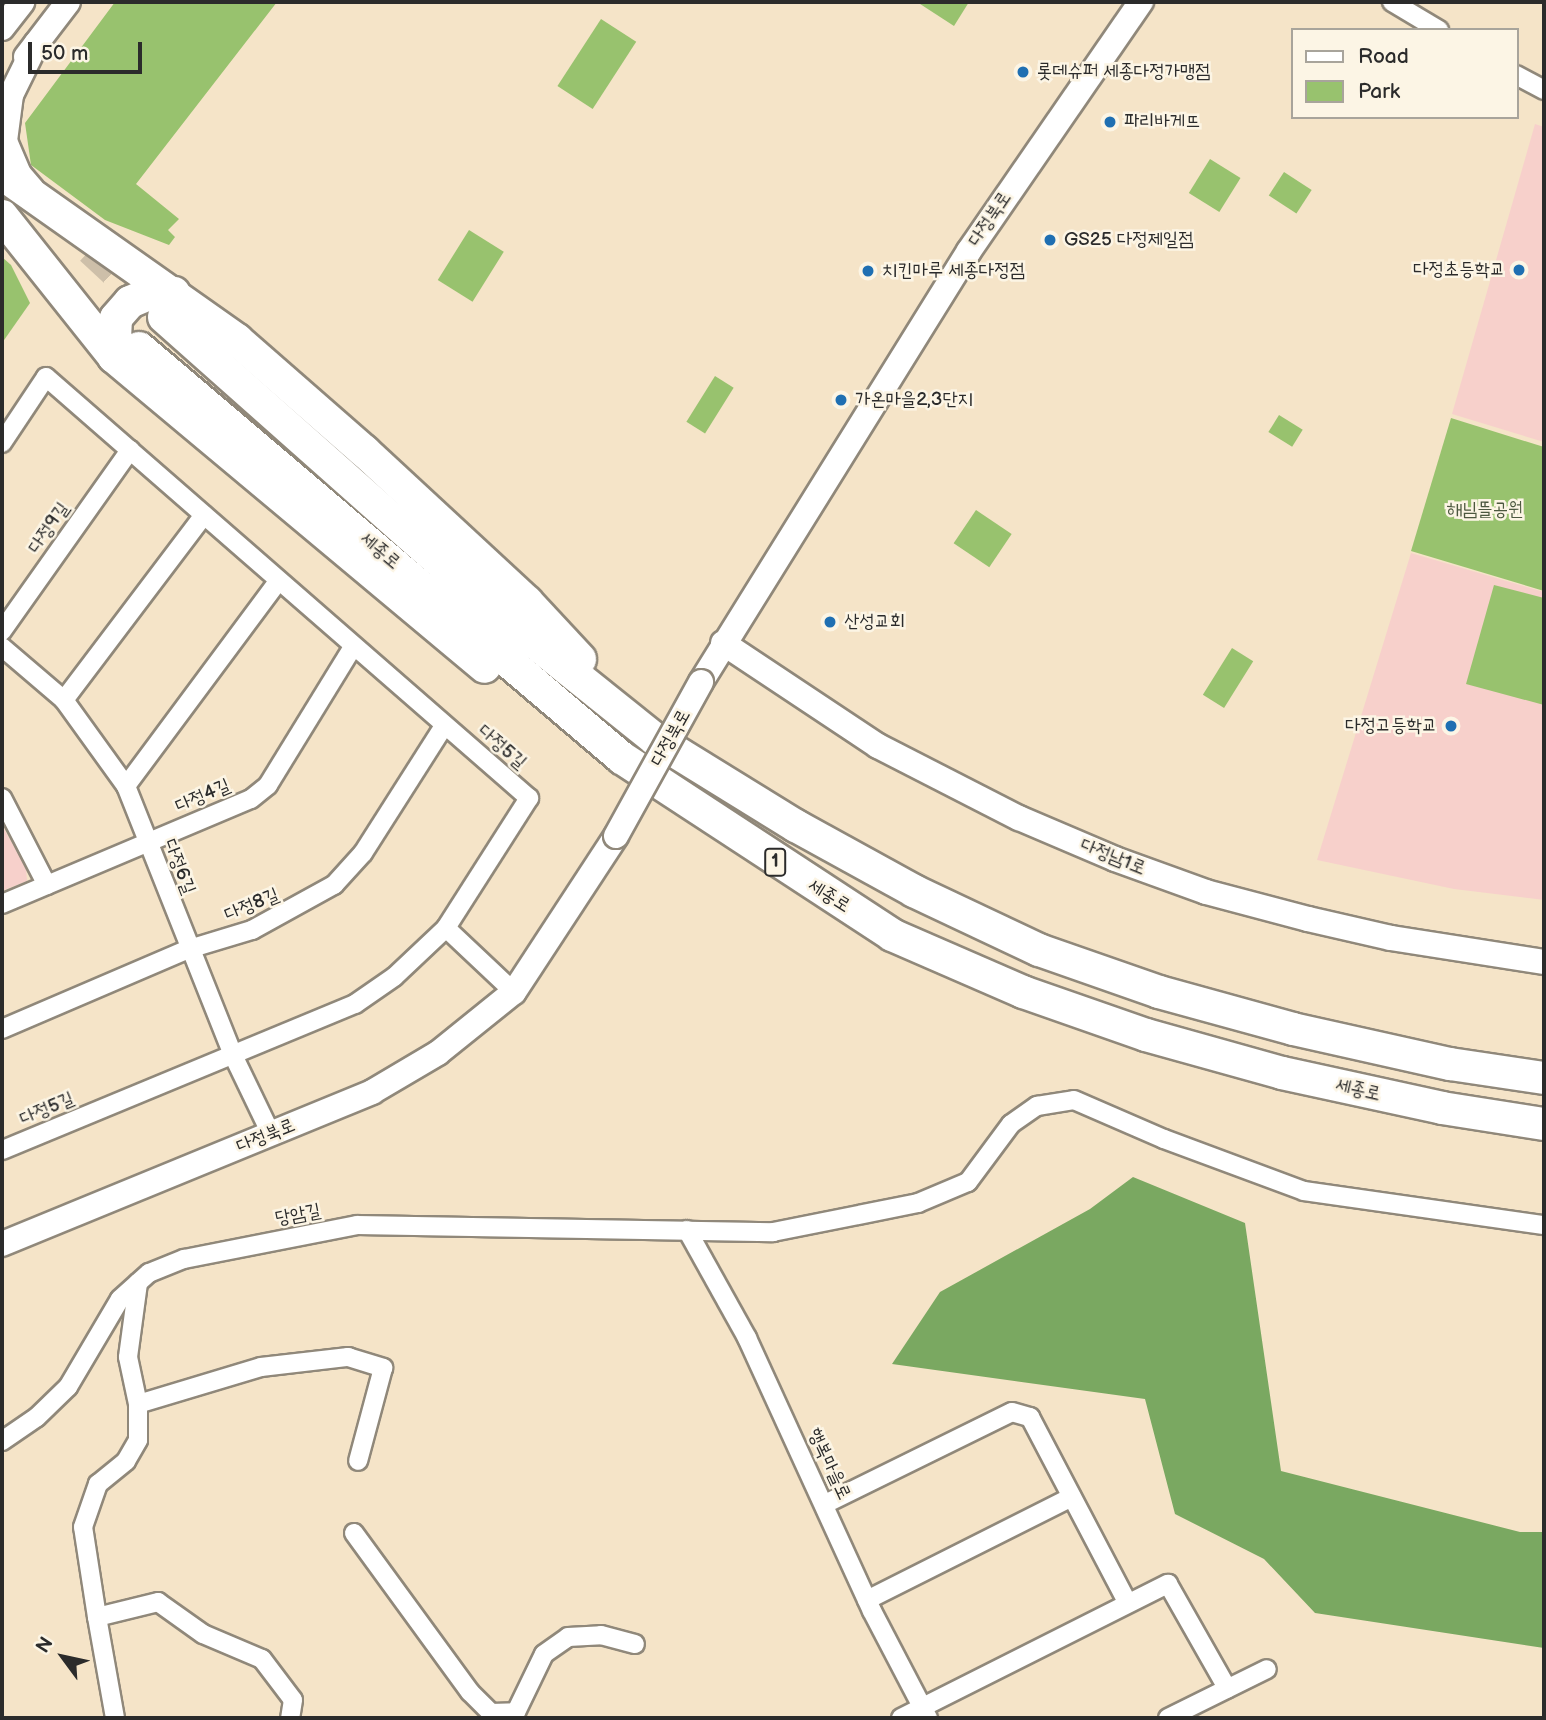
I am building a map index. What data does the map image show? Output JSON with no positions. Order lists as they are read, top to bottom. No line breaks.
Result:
{"streets":{"highway":["세종로","1"],"street":["다정북로","다정9길","다정5길","다정4길","다정남1로","다정6길","다정8길","당암길","행복마을로"]},"crossings":[["다정북로","다정남1로"],["다정북로","다정6길"],["다정9길","다정5길"],["다정5길","다정4길"],["다정5길","다정6길"],["다정5길","다정8길"],["다정4길","다정6길"],["다정6길","다정8길"],["당암길","행복마을로"]],"parks":["해님뜰공원"],"places":["롯데슈퍼 세종다정가맹점","파리바게뜨","GS25 다정제일점","다정초등학교","치킨마루 세종다정점","가온마을2,3단지","산성교회","다정고등학교"],"legend":["Road","Park"],"scale_bar":"50 m","north":"top left"}
